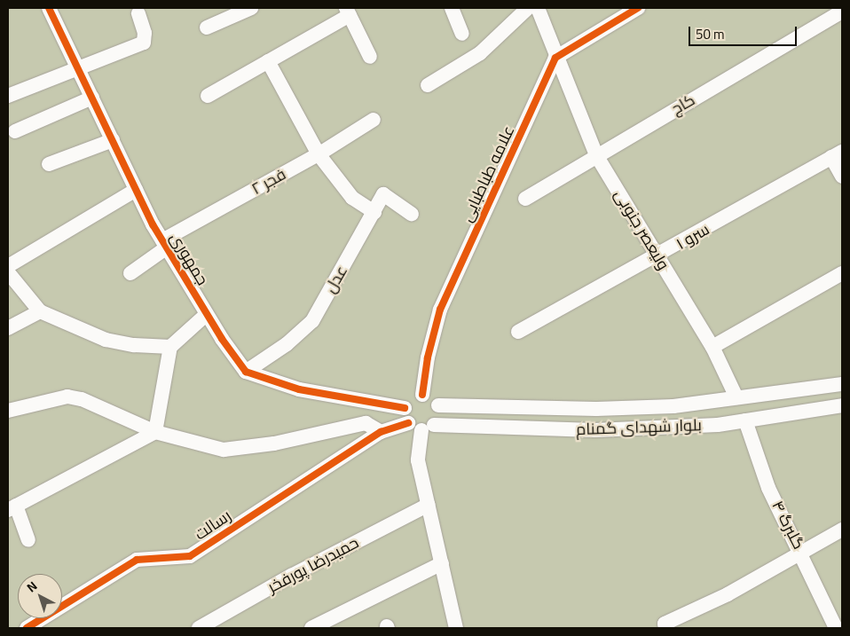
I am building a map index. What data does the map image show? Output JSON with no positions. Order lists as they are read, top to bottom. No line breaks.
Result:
{"streets":{"street":["کاج","علامه طباطبایی","فجر ۲","ولیعصر جنوبی","سرو ۱","جمهوری","عدل","بلوار شهدای گمنام","رسالت","گلبرگ ۴","حمیدرضا پورفخر"]},"crossings":[["کاج","ولیعصر جنوبی"],["علامه طباطبایی","ولیعصر جنوبی"],["علامه طباطبایی","بلوار شهدای گمنام"],["علامه طباطبایی","رسالت"],["فجر ۲","جمهوری"],["ولیعصر جنوبی","سرو ۱"],["ولیعصر جنوبی","بلوار شهدای گمنام"],["جمهوری","عدل"],["بلوار شهدای گمنام","رسالت"],["بلوار شهدای گمنام","گلبرگ ۴"]],"scale_bar":"50 m","north":"top left"}
